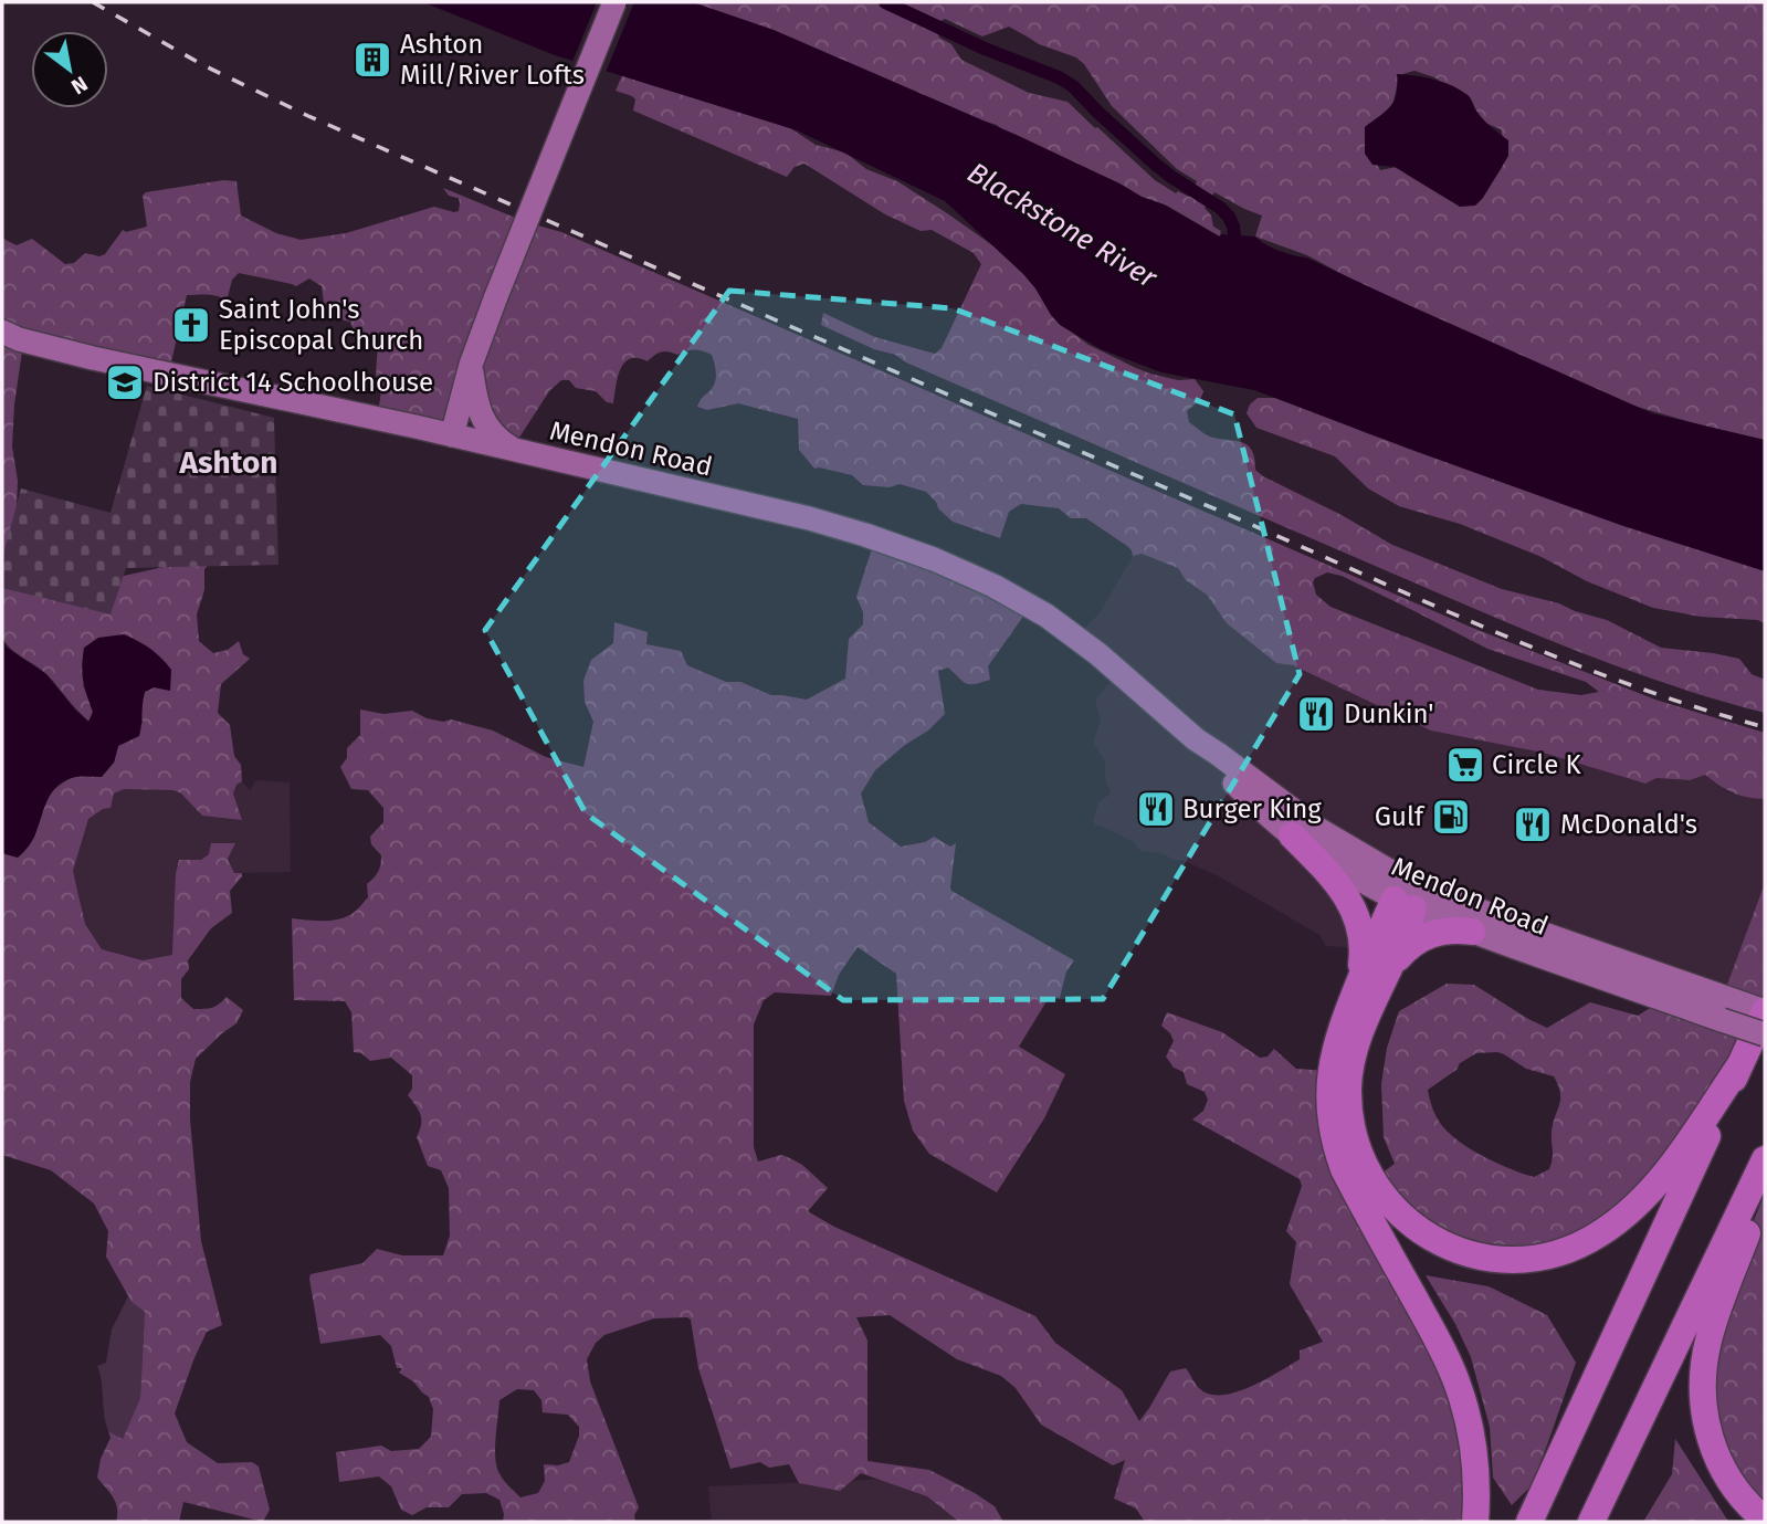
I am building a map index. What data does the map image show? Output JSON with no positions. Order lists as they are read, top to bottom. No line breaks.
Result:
{"streets":{"main road":["Mendon Road"]},"districts":["Ashton"],"water":["Blackstone River"],"places":{"building":["Ashton Mill/River Lofts"],"church":["Saint John's Episcopal Church"],"school or university":["District 14 Schoolhouse"],"restaurant":["Dunkin'","Burger King","McDonald's"],"supermarket":["Circle K"],"fuel station":["Gulf"]},"north":"bottom right"}
